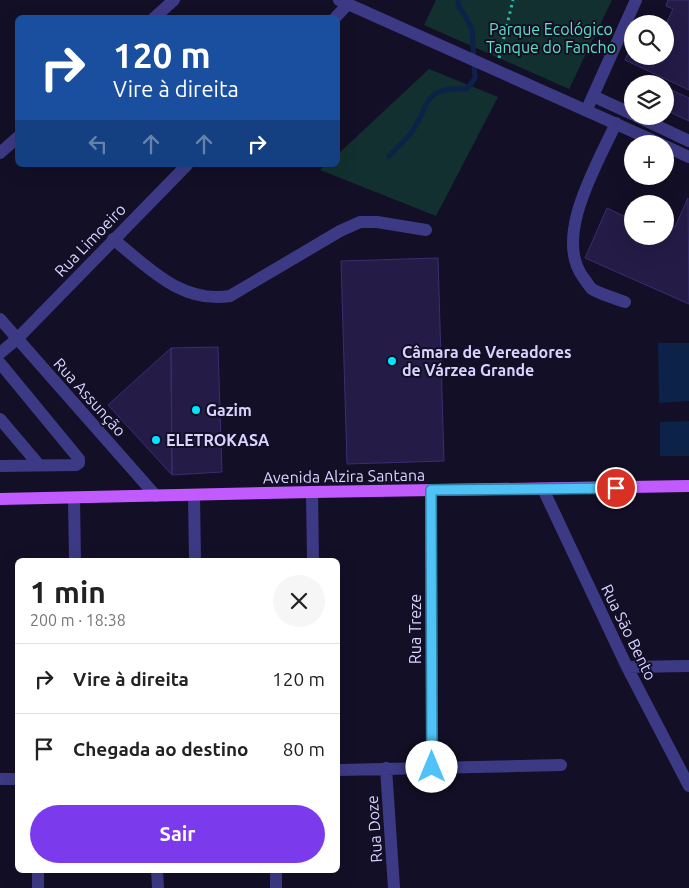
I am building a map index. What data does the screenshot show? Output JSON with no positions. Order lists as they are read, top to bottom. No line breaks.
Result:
{"streets":{"main road":["Avenida Alzira Santana"],"street":["Rua Limoeiro","Rua Assunção","Rua Treze","Rua São Bento","Rua Doze"]},"crossings":[["Rua Limoeiro","Rua Assunção"],["Rua Assunção","Avenida Alzira Santana"],["Avenida Alzira Santana","Rua Treze"],["Avenida Alzira Santana","Rua São Bento"]],"parks":["Parque Ecológico Tanque do Fancho"],"places":["Câmara de Vereadores de Várzea Grande","Gazim","ELETROKASA"],"page":{"map_buttons":["+","−"],"turn":["120 m","Vire à direita"],"heading":["1 min","200 m · 18:38"],"list":[{"name":"Vire à direita","value":"120 m"},{"name":"Chegada ao destino","value":"80 m"}],"buttons":"Sair"}}
